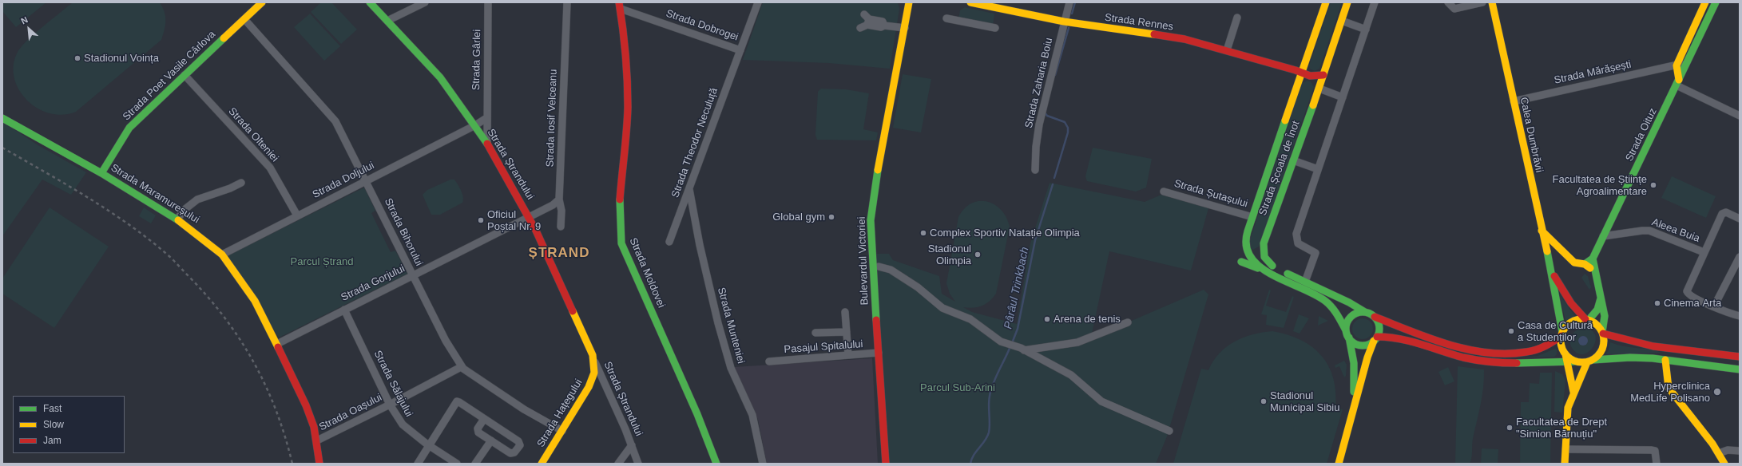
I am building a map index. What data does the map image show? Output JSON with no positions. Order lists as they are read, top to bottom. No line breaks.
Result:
{"streets":{"street":["Strada Rennes","Strada Dobrogei","Strada Gârlei","Strada Mărășești","Strada Poet Vasile Cârlova","Strada Zaharia Boiu","Strada Iosif Velceanu","Strada Olteniei","Calea Dumbrăvii","Strada Oituz","Strada Theodor Neculuță","Strada Ștrandului","Strada Școala de Înot","Strada Doljului","Strada Maramureșului","Strada Șutașului","Aleea Buia","Strada Bihorului","Bulevardul Victoriei","Strada Moldovei","Strada Gorjului","Strada Munteniei","Pasajul Spitalului","Strada Sălajului","Strada Oașului","Strada Hațegului"]},"crossings":[["Strada Rennes","Strada Zaharia Boiu"],["Strada Rennes","Strada Școala de Înot"],["Strada Dobrogei","Strada Theodor Neculuță"],["Strada Dobrogei","Strada Moldovei"],["Strada Gârlei","Strada Ștrandului"],["Strada Mărășești","Calea Dumbrăvii"],["Strada Mărășești","Strada Oituz"],["Strada Poet Vasile Cârlova","Strada Olteniei"],["Strada Poet Vasile Cârlova","Strada Maramureșului"],["Strada Poet Vasile Cârlova","Strada Bihorului"],["Strada Olteniei","Strada Doljului"],["Strada Oituz","Aleea Buia"],["Strada Theodor Neculuță","Strada Munteniei"],["Strada Ștrandului","Strada Doljului"],["Strada Ștrandului","Strada Gorjului"],["Strada Ștrandului","Strada Hațegului"],["Strada Școala de Înot","Strada Șutașului"],["Strada Doljului","Strada Maramureșului"],["Strada Doljului","Strada Bihorului"],["Strada Maramureșului","Strada Gorjului"],["Strada Maramureșului","Strada Oașului"],["Strada Bihorului","Strada Gorjului"],["Strada Bihorului","Strada Oașului"],["Strada Bihorului","Strada Hațegului"],["Bulevardul Victoriei","Pasajul Spitalului"],["Strada Gorjului","Strada Sălajului"],["Strada Sălajului","Strada Oașului"]],"districts":["ȘTRAND"],"water":["Pârâul Trinkbach"],"parks":["Parcul Ștrand","Parcul Sub-Arini"],"places":["Stadionul Voința","Facultatea de Științe Agroalimentare","Global gym","Oficiul Poștal Nr. 9","Complex Sportiv Natație Olimpia","Stadionul Olimpia","Cinema Arta","Arena de tenis","Casa de Cultură a Studenților","Hyperclinica MedLife Polisano","Stadionul Municipal Sibiu","Facultatea de Drept \"Simion Bărnuțiu\""],"legend":["Fast","Slow","Jam"],"north":"top left"}
